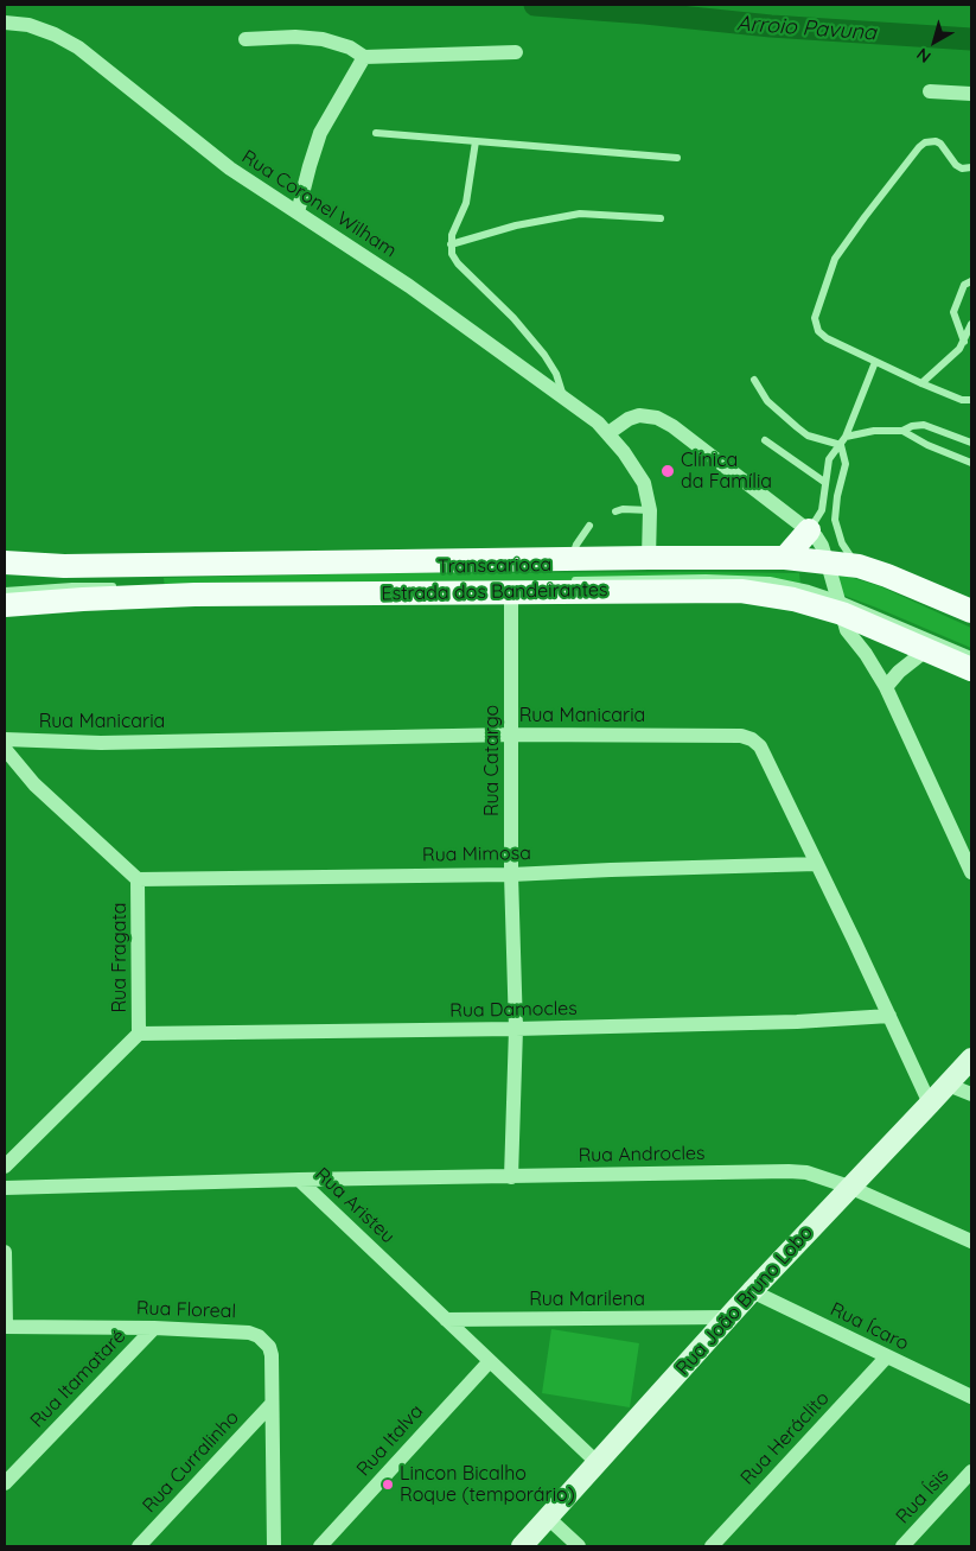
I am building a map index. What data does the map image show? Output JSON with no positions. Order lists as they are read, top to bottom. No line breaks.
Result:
{"streets":{"main road":["Estrada dos Bandeirantes"],"street":["Rua Coronel Wilham","Rua Manicaria","Rua Catargo","Rua Mimosa","Rua Fragata","Rua Damocles","Rua Androcles","Rua Aristeu","Rua Marilena","Rua João Bruno Lobo","Rua Floreal","Rua Ícaro","Rua Itamataré","Rua Heráclito","Rua Italva","Rua Curralinho","Rua Ísis"],"lane":["Transcarioca"]},"crossings":[["Rua Coronel Wilham","Estrada dos Bandeirantes"],["Transcarioca","Estrada dos Bandeirantes"],["Estrada dos Bandeirantes","Rua Catargo"],["Rua Manicaria","Rua Catargo"],["Rua Manicaria","Rua Mimosa"],["Rua Manicaria","Rua Damocles"],["Rua Manicaria","Rua João Bruno Lobo"],["Rua Catargo","Rua Mimosa"],["Rua Catargo","Rua Damocles"],["Rua Catargo","Rua Androcles"],["Rua Mimosa","Rua Fragata"],["Rua Fragata","Rua Damocles"],["Rua Androcles","Rua Aristeu"],["Rua Androcles","Rua João Bruno Lobo"],["Rua Aristeu","Rua Marilena"],["Rua Aristeu","Rua João Bruno Lobo"],["Rua Aristeu","Rua Italva"],["Rua Marilena","Rua João Bruno Lobo"],["Rua João Bruno Lobo","Rua Ícaro"],["Rua Floreal","Rua Itamataré"],["Rua Floreal","Rua Curralinho"],["Rua Ícaro","Rua Heráclito"]],"water":["Arroio Pavuna"],"places":["Clínica da Família","Lincon Bicalho Roque (temporário)"],"north":"bottom left"}
